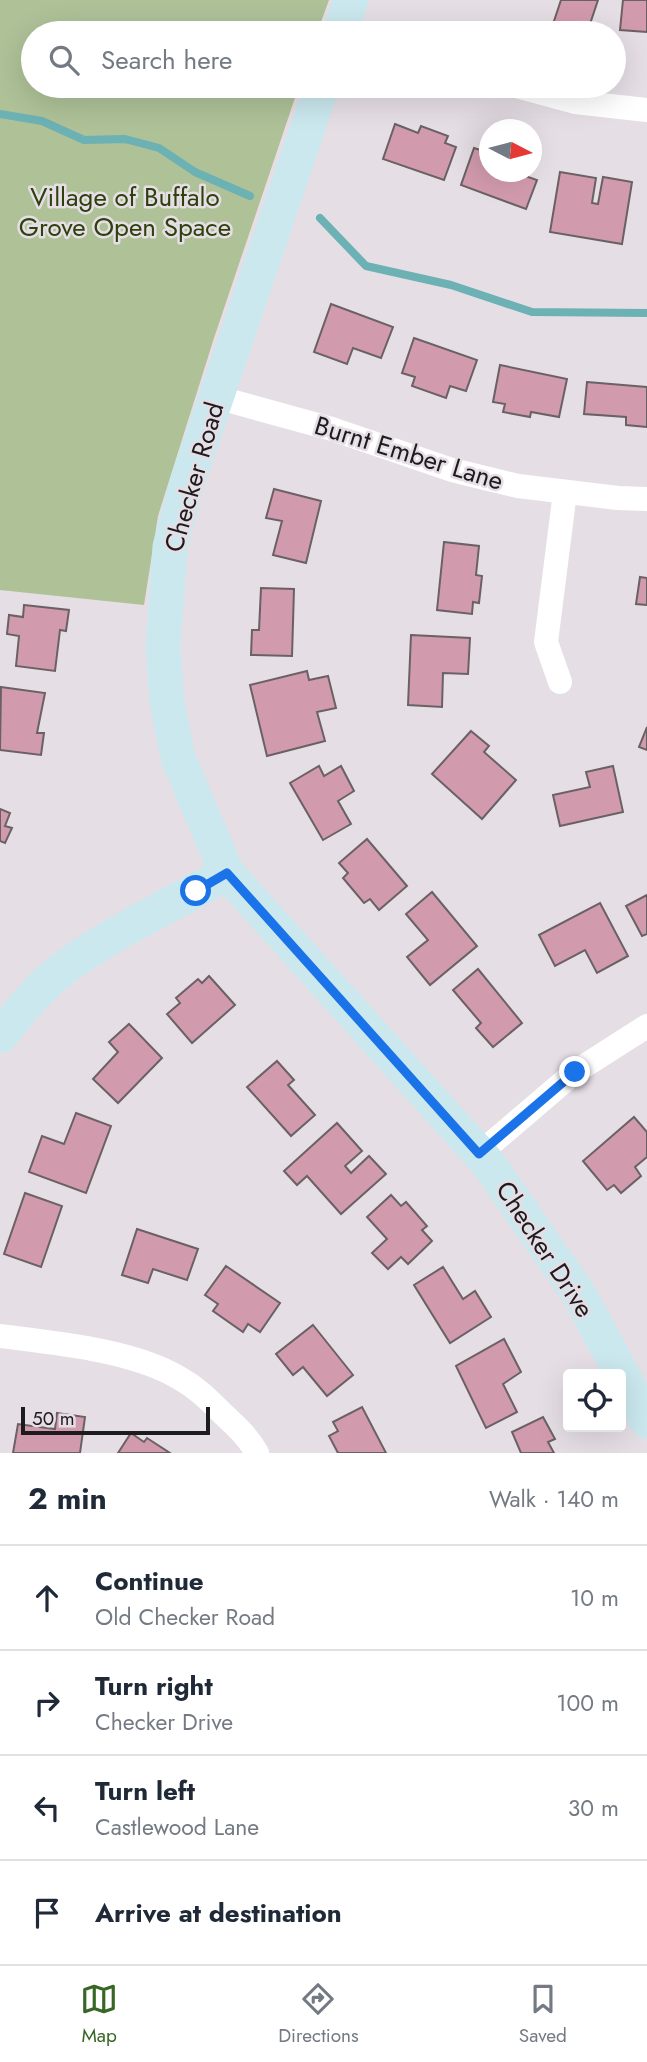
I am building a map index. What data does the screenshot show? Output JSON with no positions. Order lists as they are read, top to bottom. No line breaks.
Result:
{"streets":{"street":["Burnt Ember Lane","Checker Road","Checker Drive"]},"crossings":[["Burnt Ember Lane","Checker Road"],["Checker Road","Checker Drive"]],"parks":["Village of Buffalo Grove Open Space"],"scale_bar":"50 m","north":"right","page":{"search":"Search here","scale":"50 m","heading":["2 min","Walk · 140 m"],"list":[["Continue","Old Checker Road","10 m"],["Turn right","Checker Drive","100 m"],["Turn left","Castlewood Lane","30 m"],"Arrive at destination"],"nav":["Map","Directions","Saved"]}}
